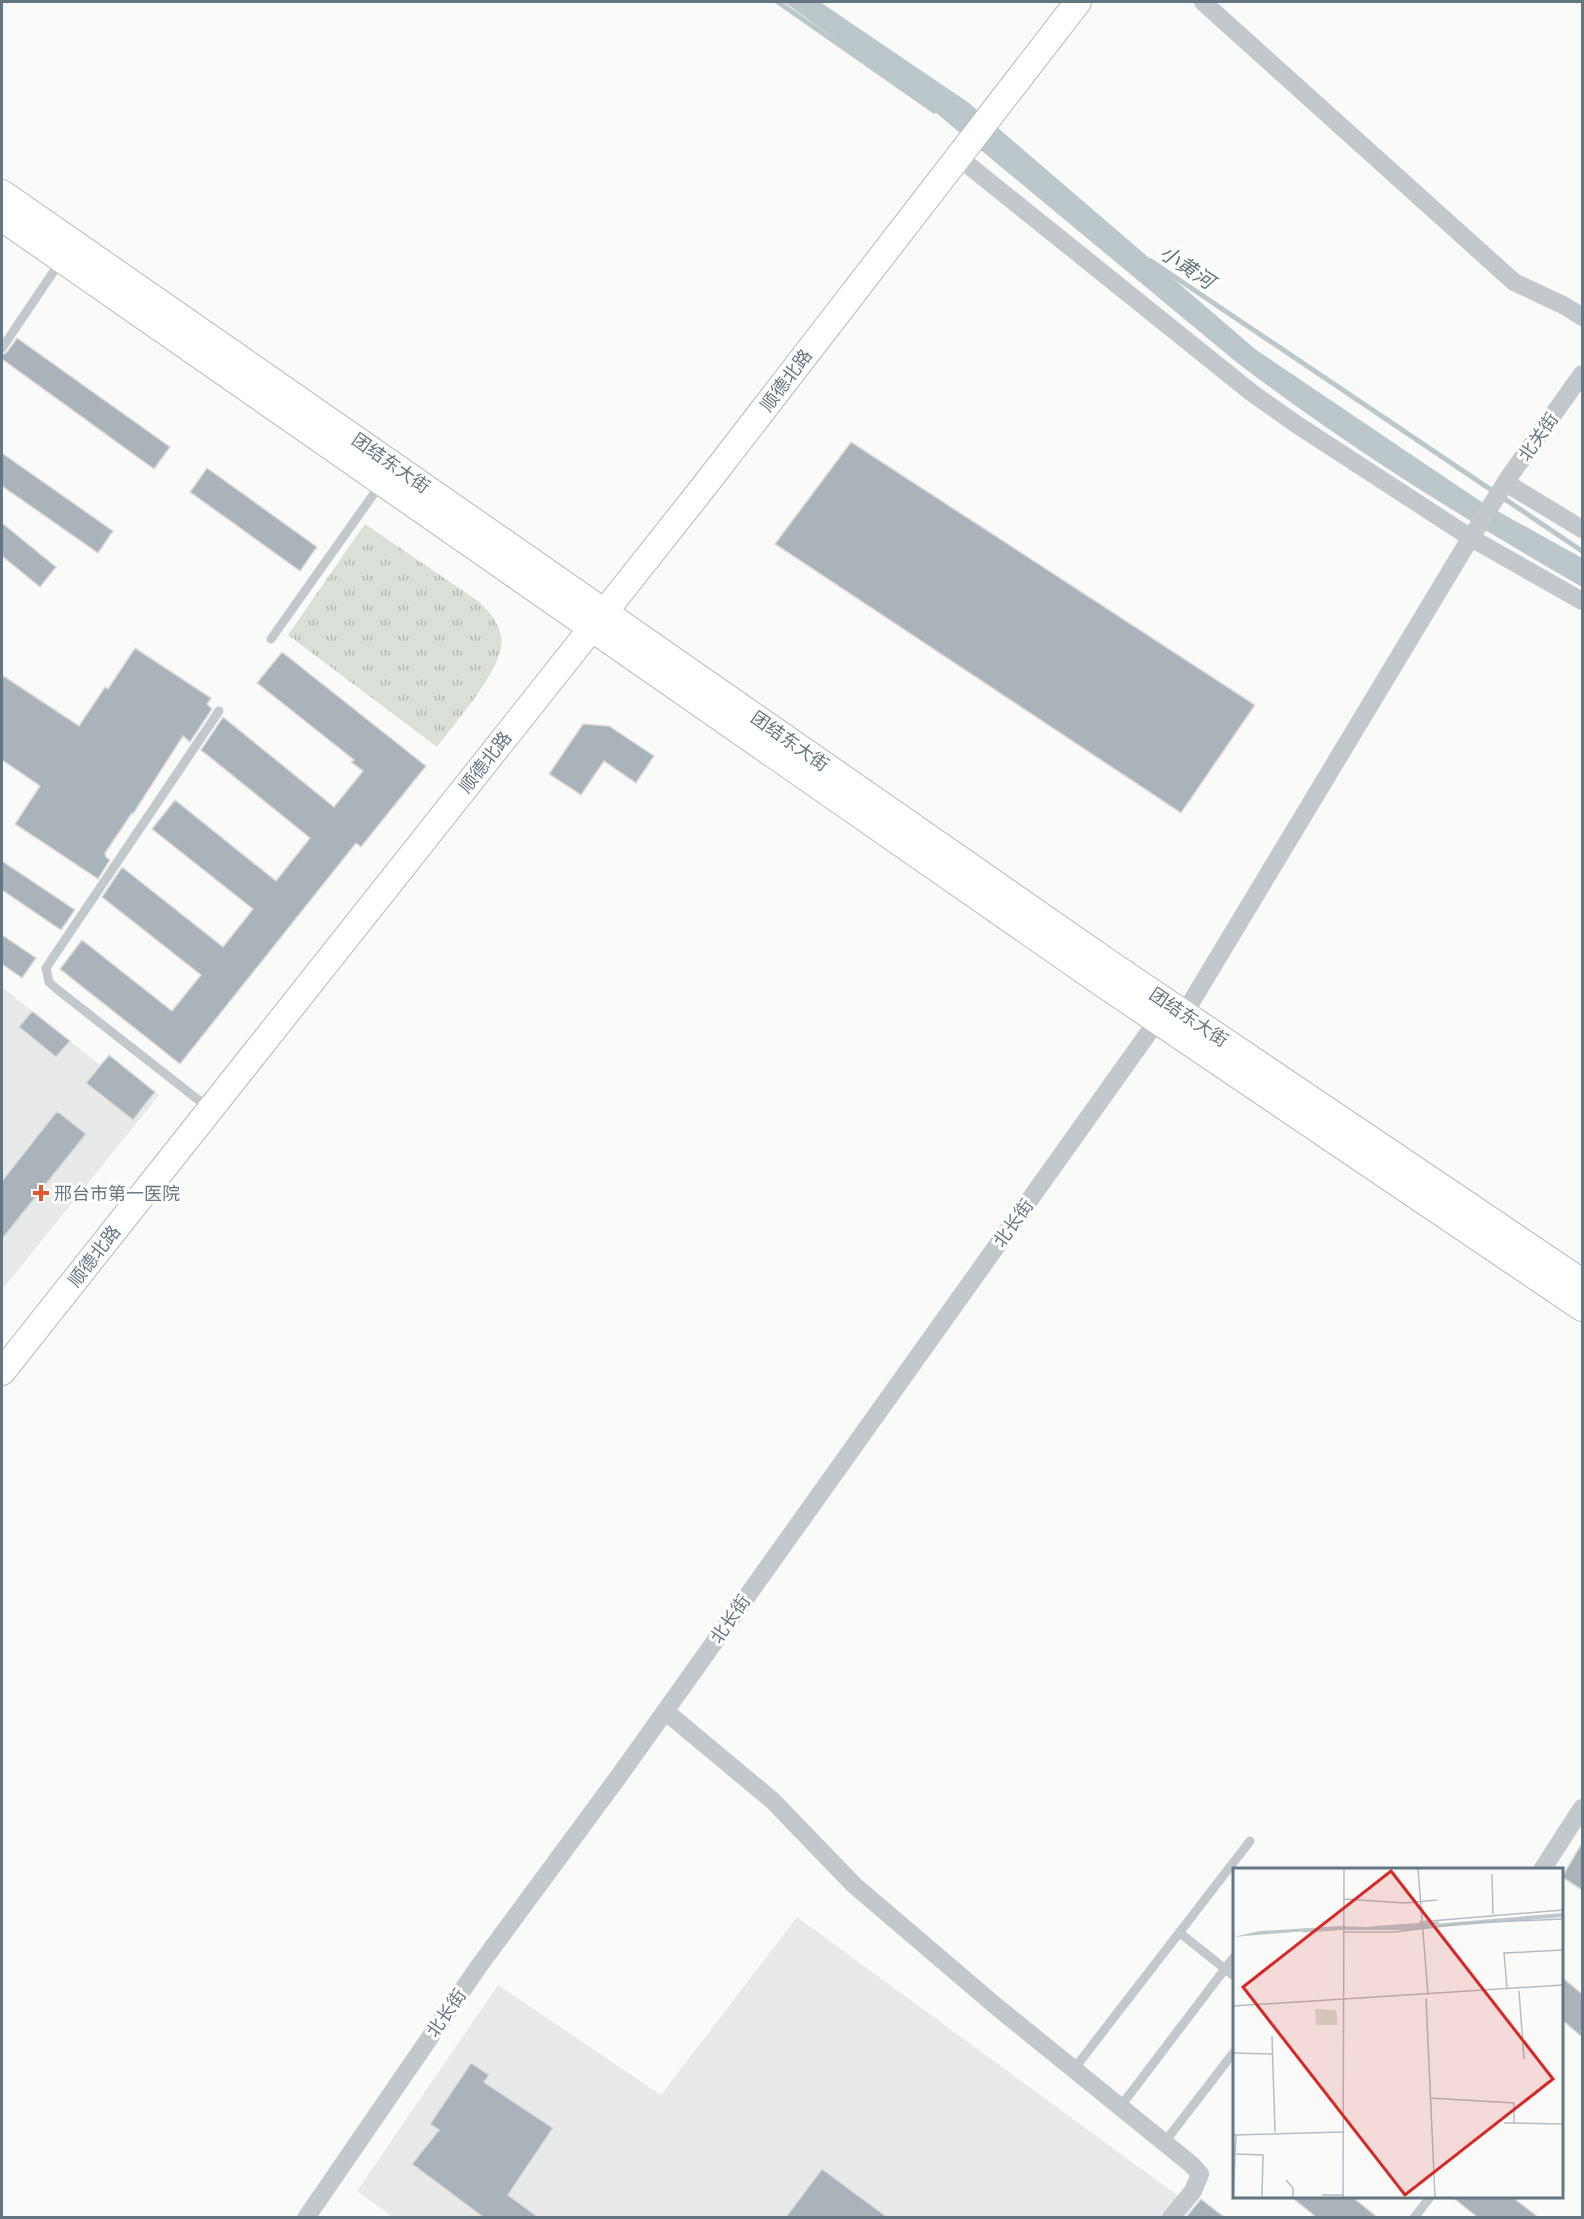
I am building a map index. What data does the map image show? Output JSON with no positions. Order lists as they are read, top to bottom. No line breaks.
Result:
{"streets":{"main road":["顺德北路","团结东大街"],"street":["北关街","北长街"]},"crossings":[["顺德北路","团结东大街"],["北关街","团结东大街"],["团结东大街","北长街"]],"water":["小黄河"],"places":{"health":["邢台市第一医院"]}}
